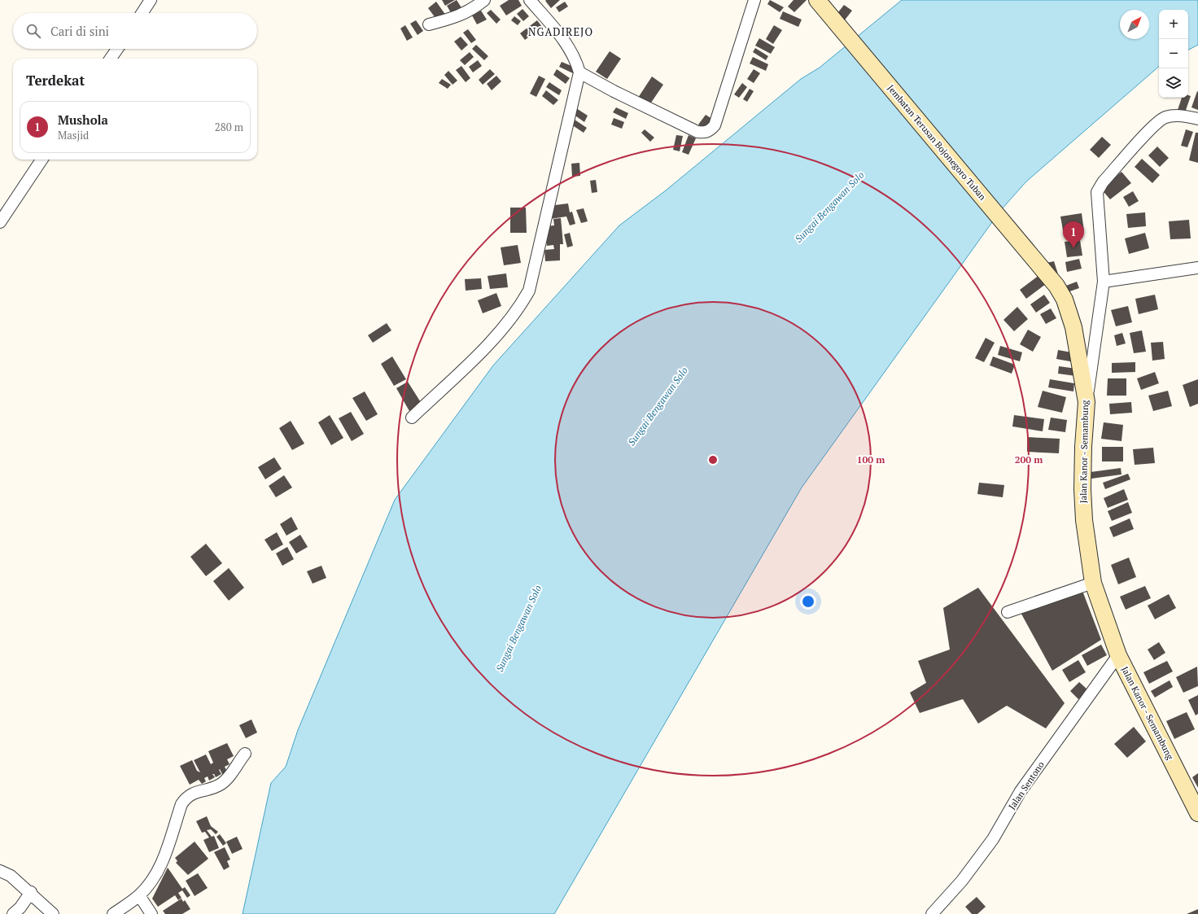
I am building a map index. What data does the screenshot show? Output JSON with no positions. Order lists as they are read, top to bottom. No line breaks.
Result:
{"streets":{"street":["Jembatan Terusan Bojonegoro Tuban","Jalan Kanor - Semambung","Jalan Sentono"]},"crossings":[["Jembatan Terusan Bojonegoro Tuban","Jalan Kanor - Semambung"],["Jalan Kanor - Semambung","Jalan Sentono"]],"districts":["NGADIREJO"],"water":["Sungai Bengawan Solo"],"north":"top right","page":{"map_buttons":["+","−"],"search":"Cari di sini","heading":"Terdekat","list":[{"mark":"1","name":"Mushola","note":"Masjid","value":"280 m"}],"pins":"1"},"rings":["100 m","200 m"]}
